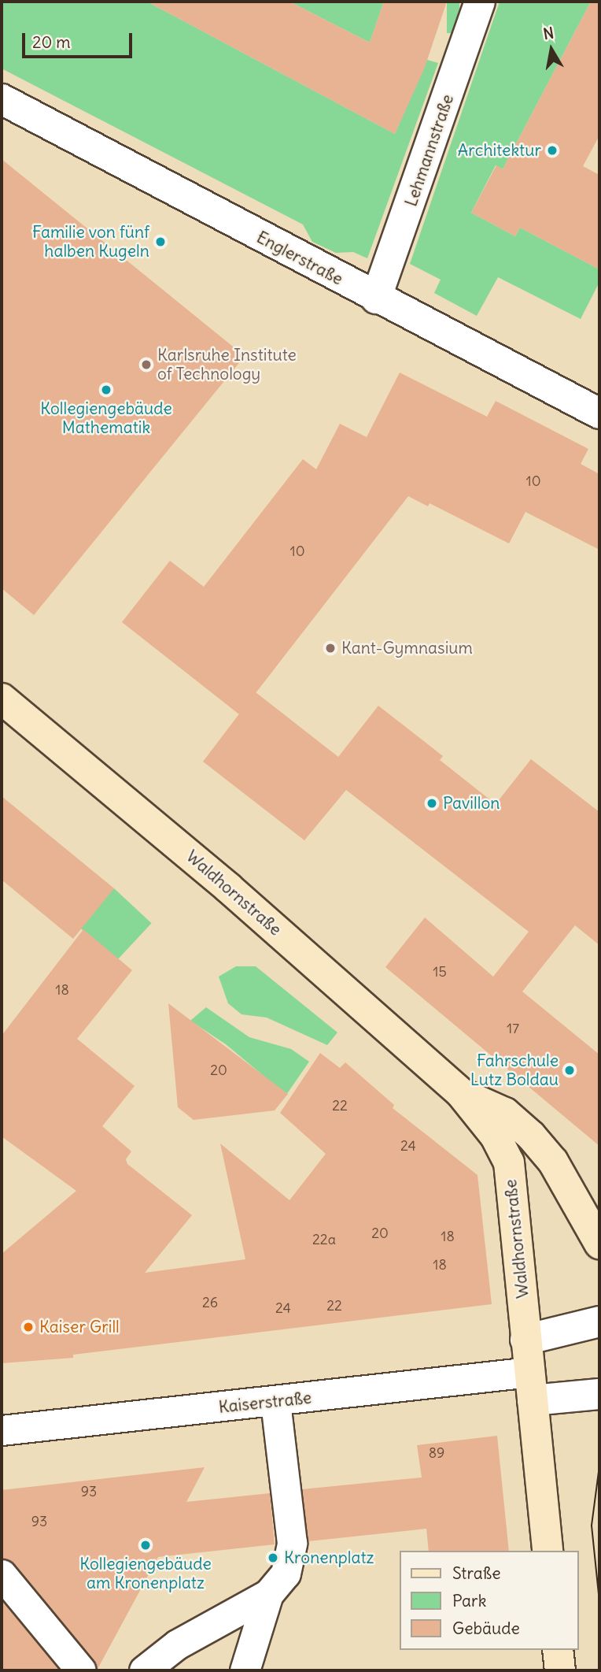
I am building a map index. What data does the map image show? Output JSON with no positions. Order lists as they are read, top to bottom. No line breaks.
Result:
{"streets":{"main road":["Waldhornstraße"],"street":["Lehmannstraße","Englerstraße","Kaiserstraße"]},"crossings":[["Lehmannstraße","Englerstraße"],["Waldhornstraße","Kaiserstraße"]],"places":["Architektur","Familie von fünf halben Kugeln","Karlsruhe Institute of Technology","Kollegiengebäude Mathematik","Kant-Gymnasium","Pavillon","Fahrschule Lutz Boldau","Kaiser Grill","Kollegiengebäude am Kronenplatz","Kronenplatz"],"house_numbers":["10","10","15","18","17","20","22","24","20","18","22a","18","26","22","24","89","93","93"],"legend":["Straße","Park","Gebäude"],"scale_bar":"20 m","north":"top"}
